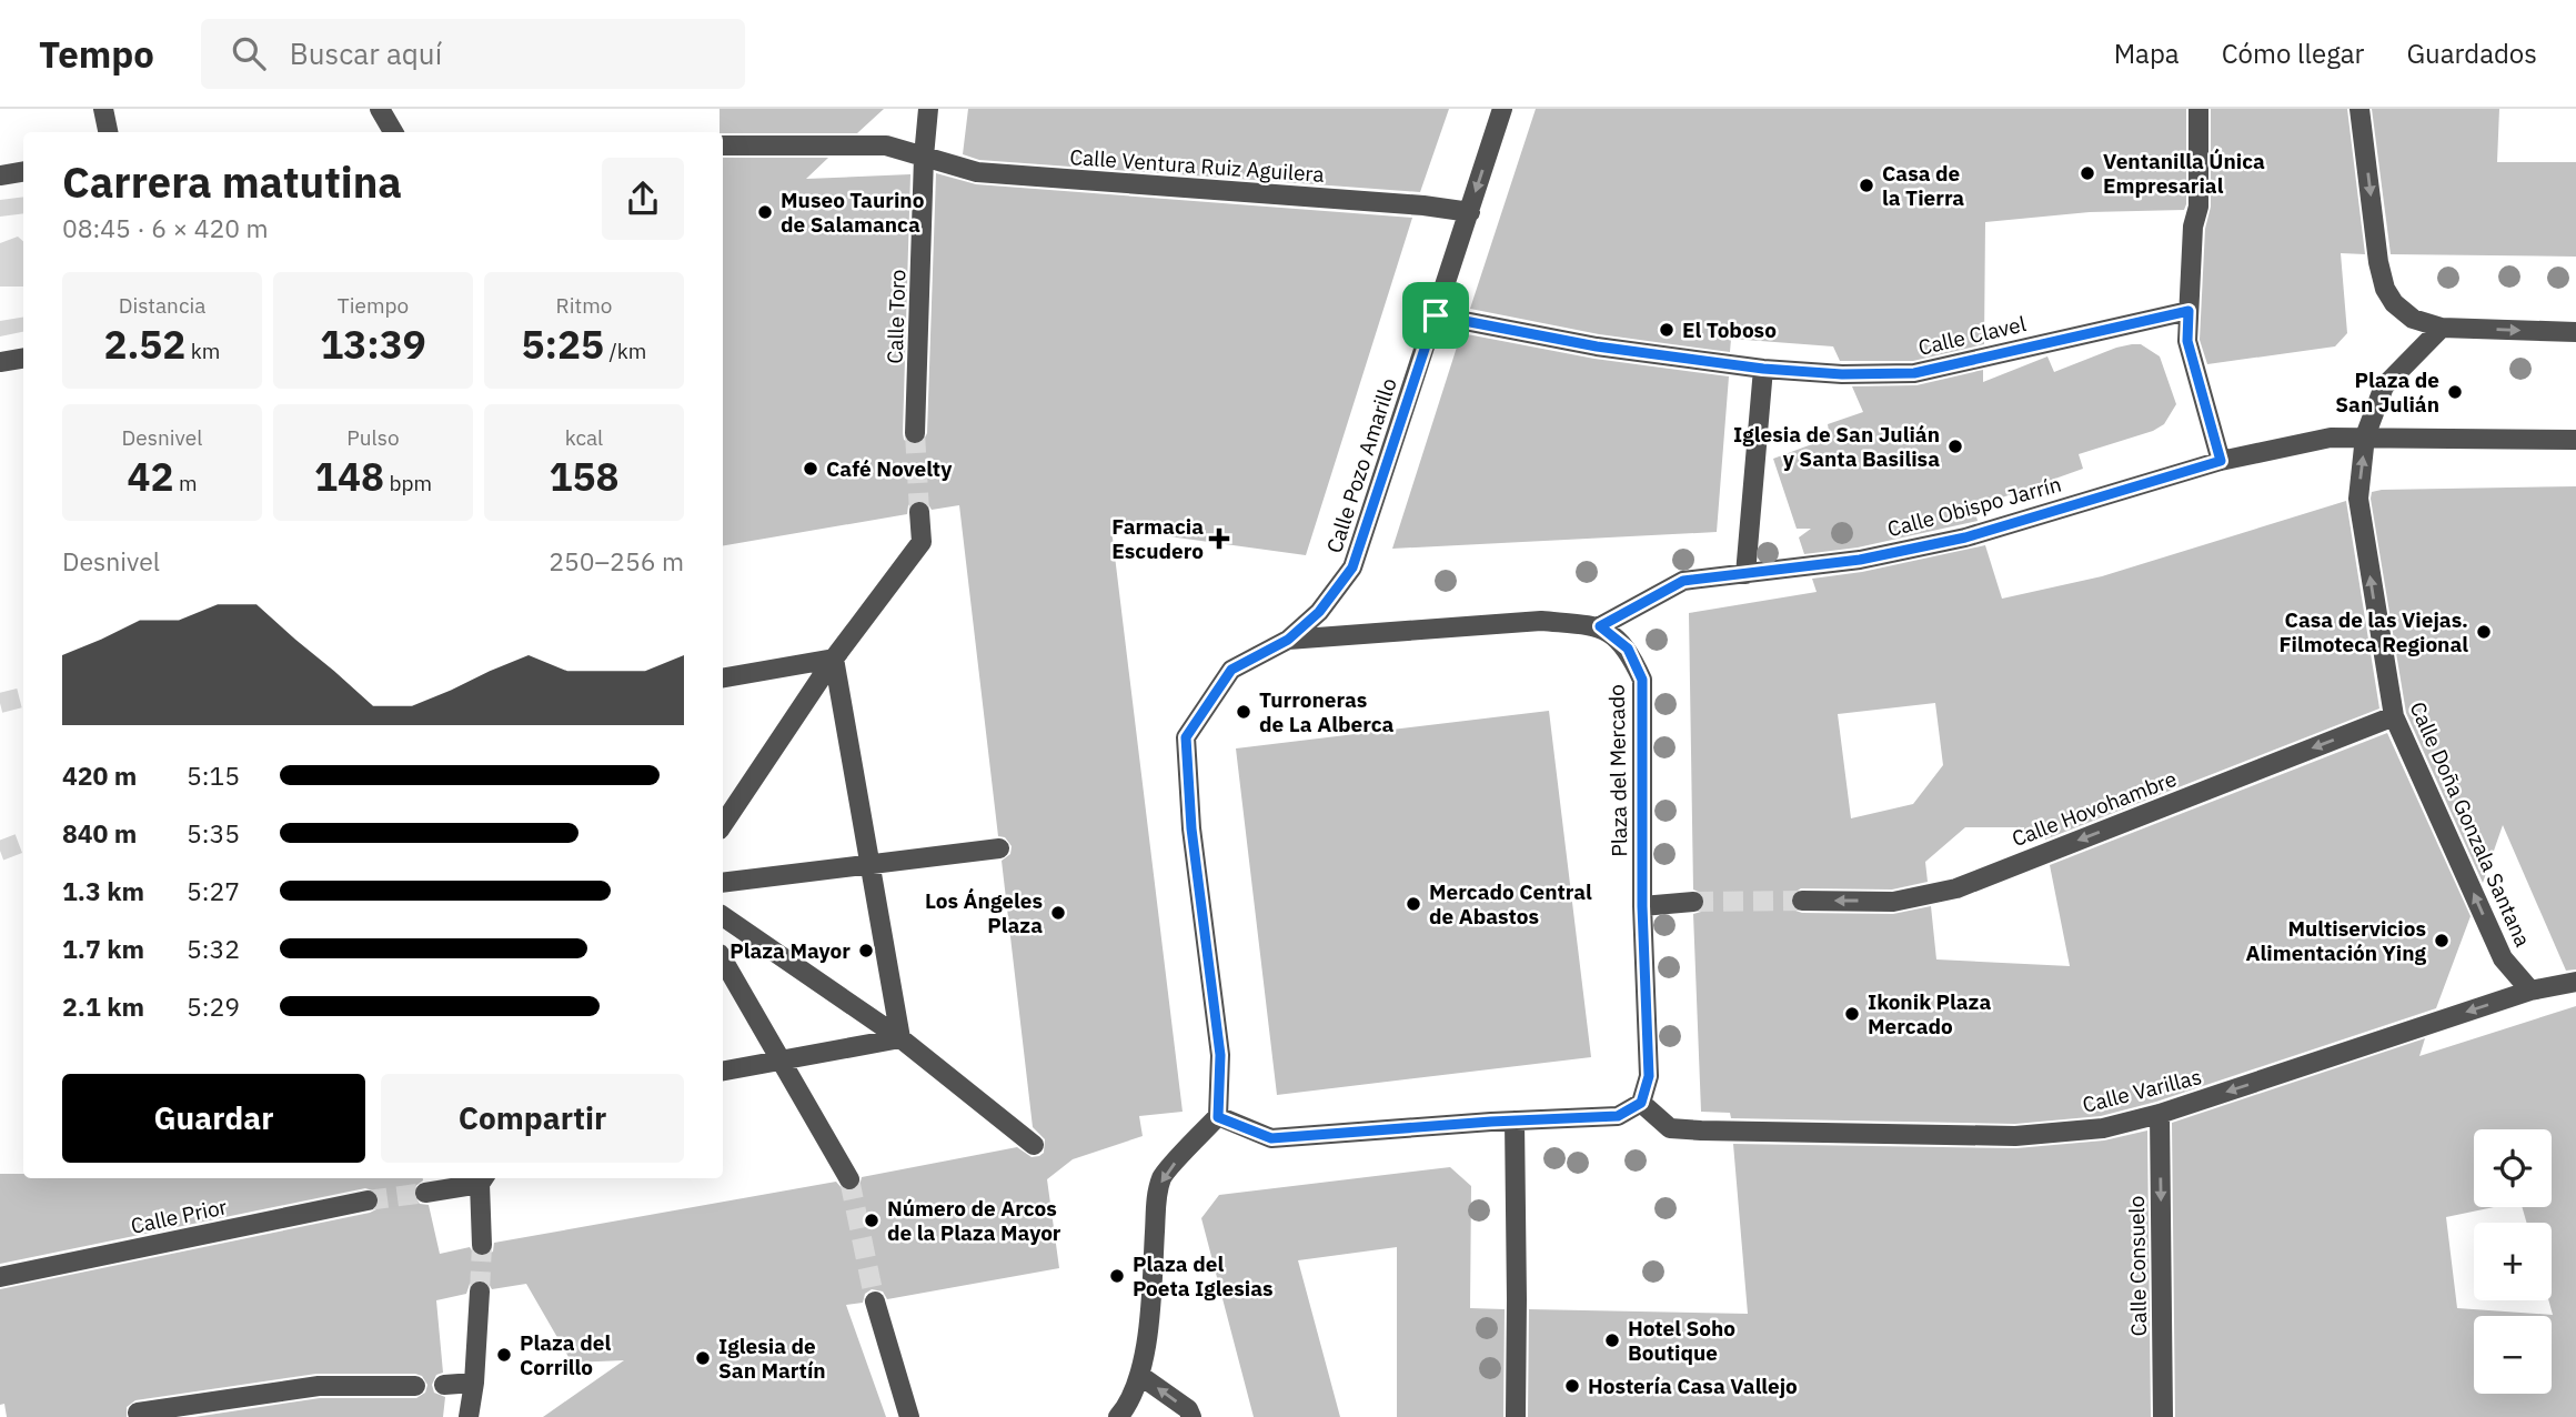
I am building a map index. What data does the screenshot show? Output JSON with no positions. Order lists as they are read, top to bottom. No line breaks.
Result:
{"streets":{"street":["Calle Ventura Ruiz Aguilera","Calle Toro","Calle Clavel","Calle Pozo Amarillo","Calle Obispo Jarrín","Plaza del Mercado","Calle Hovohambre","Calle Doña Gonzala Santana","Calle Varillas","Calle Prior","Calle Consuelo"]},"crossings":[["Calle Ventura Ruiz Aguilera","Calle Toro"],["Calle Ventura Ruiz Aguilera","Calle Pozo Amarillo"],["Calle Clavel","Calle Pozo Amarillo"],["Calle Obispo Jarrín","Plaza del Mercado"],["Calle Obispo Jarrín","Calle Doña Gonzala Santana"],["Plaza del Mercado","Calle Varillas"],["Calle Hovohambre","Calle Doña Gonzala Santana"],["Calle Doña Gonzala Santana","Calle Varillas"],["Calle Varillas","Calle Consuelo"]],"one_way":["Calle Hovohambre","Calle Doña Gonzala Santana","Calle Varillas","Calle Consuelo"],"places":{"other":["Ventanilla Única Empresarial","Casa de la Tierra","Museo Taurino de Salamanca","El Toboso","Plaza de San Julián","Iglesia de San Julián y Santa Basilisa","Café Novelty","Casa de las Viejas. Filmoteca Regional","Turroneras de La Alberca","Mercado Central de Abastos","Los Ángeles Plaza","Multiservicios Alimentación Ying","Plaza Mayor","Ikonik Plaza Mercado","Número de Arcos de la Plaza Mayor","Plaza del Poeta Iglesias","Hotel Soho Boutique","Plaza del Corrillo","Iglesia de San Martín","Hostería Casa Vallejo"],"health":["Farmacia Escudero"]},"page":{"header":"Tempo","search":"Buscar aquí","nav":["Mapa","Cómo llegar","Guardados"],"heading":["Carrera matutina","08:45 · 6 × 420 m"],"stats":[["Distancia","2.52 km"],["Tiempo","13:39"],["Ritmo","5:25 /km"],["Desnivel","42 m"],["Pulso","148 bpm"],["kcal","158"]],"chart":["Desnivel","250–256 m"],"list":[{"name":"420 m","note":"5:15"},{"name":"840 m","note":"5:35"},{"name":"1.3 km","note":"5:27"},{"name":"1.7 km","note":"5:32"},{"name":"2.1 km","note":"5:29"}],"buttons":["Guardar","Compartir"],"map_buttons":["+","−"]}}
